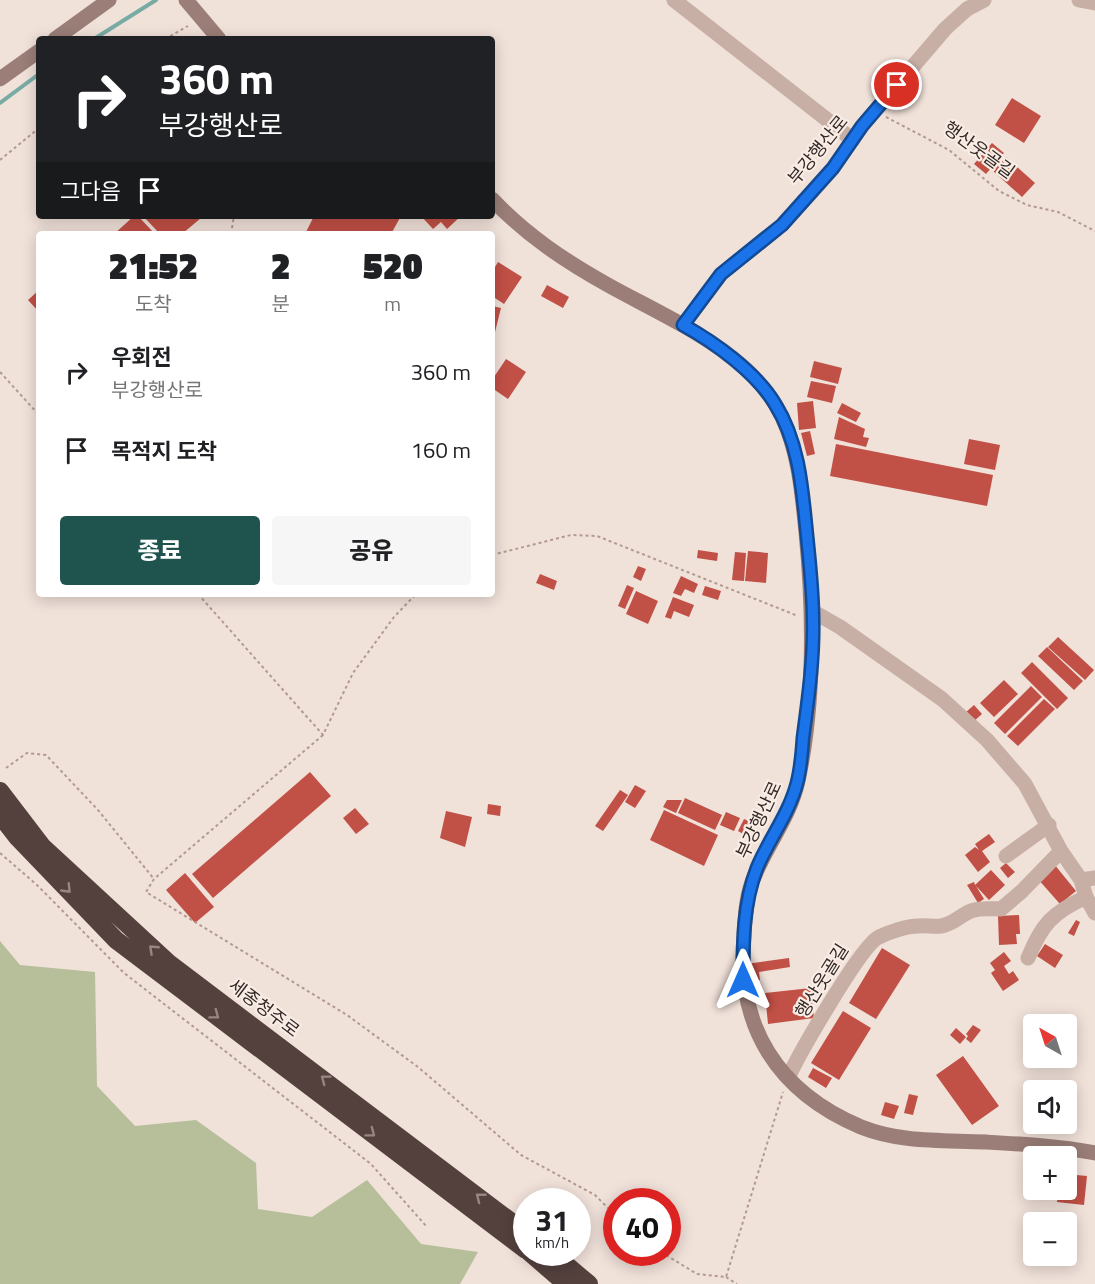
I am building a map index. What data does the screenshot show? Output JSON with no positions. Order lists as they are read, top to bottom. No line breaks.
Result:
{"streets":{"highway":["세종청주로"],"street":["부강행산로","행산웃골길"]},"crossings":[["부강행산로","행산웃골길"]],"north":"top left","page":{"turn":["360 m","부강행산로"],"then":"그다음","eta":["21:52","도착","2","분","520","m"],"list":[{"name":"우회전","note":"부강행산로","value":"360 m"},{"name":"목적지 도착","value":"160 m"}],"buttons":["종료","공유"],"map_buttons":["+","−"],"speed":"31 km/h","limit":"40"}}
